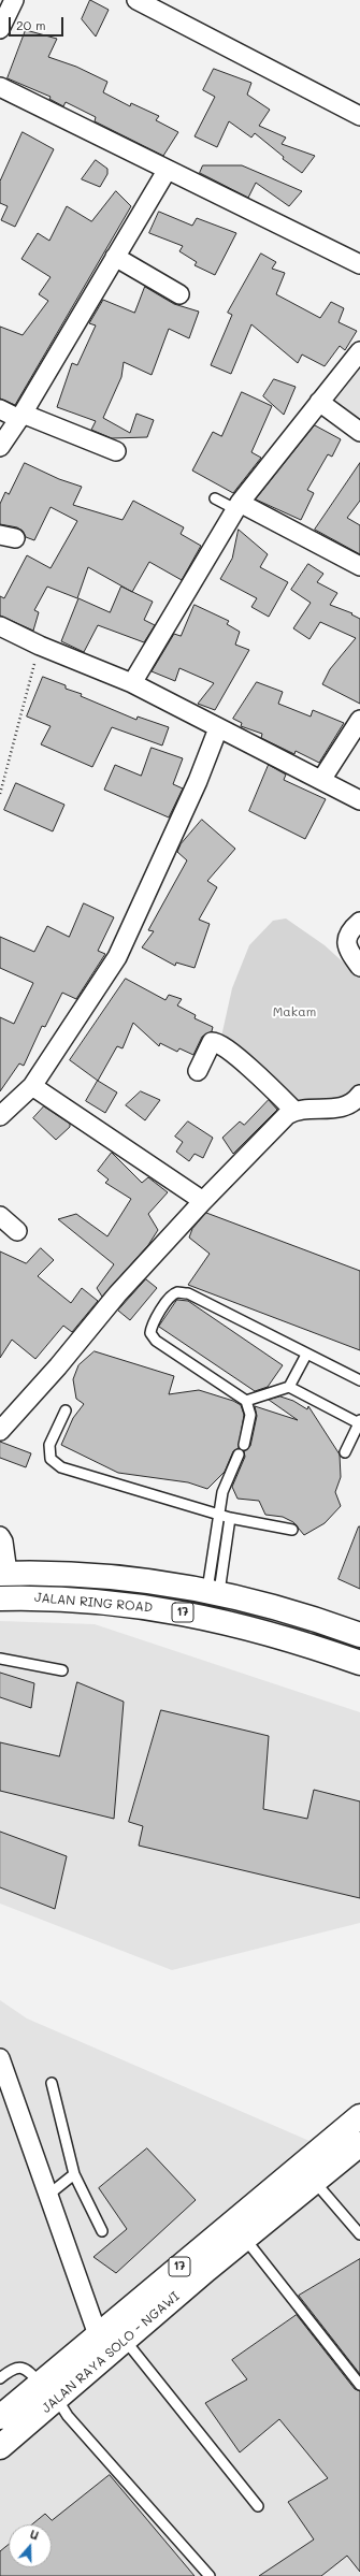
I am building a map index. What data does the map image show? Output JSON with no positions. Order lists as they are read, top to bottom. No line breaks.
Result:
{"streets":{"highway":["JALAN RING ROAD","17","JALAN RAYA SOLO - NGAWI"]},"parks":["Makam"],"scale_bar":"20 m","north":"top"}
